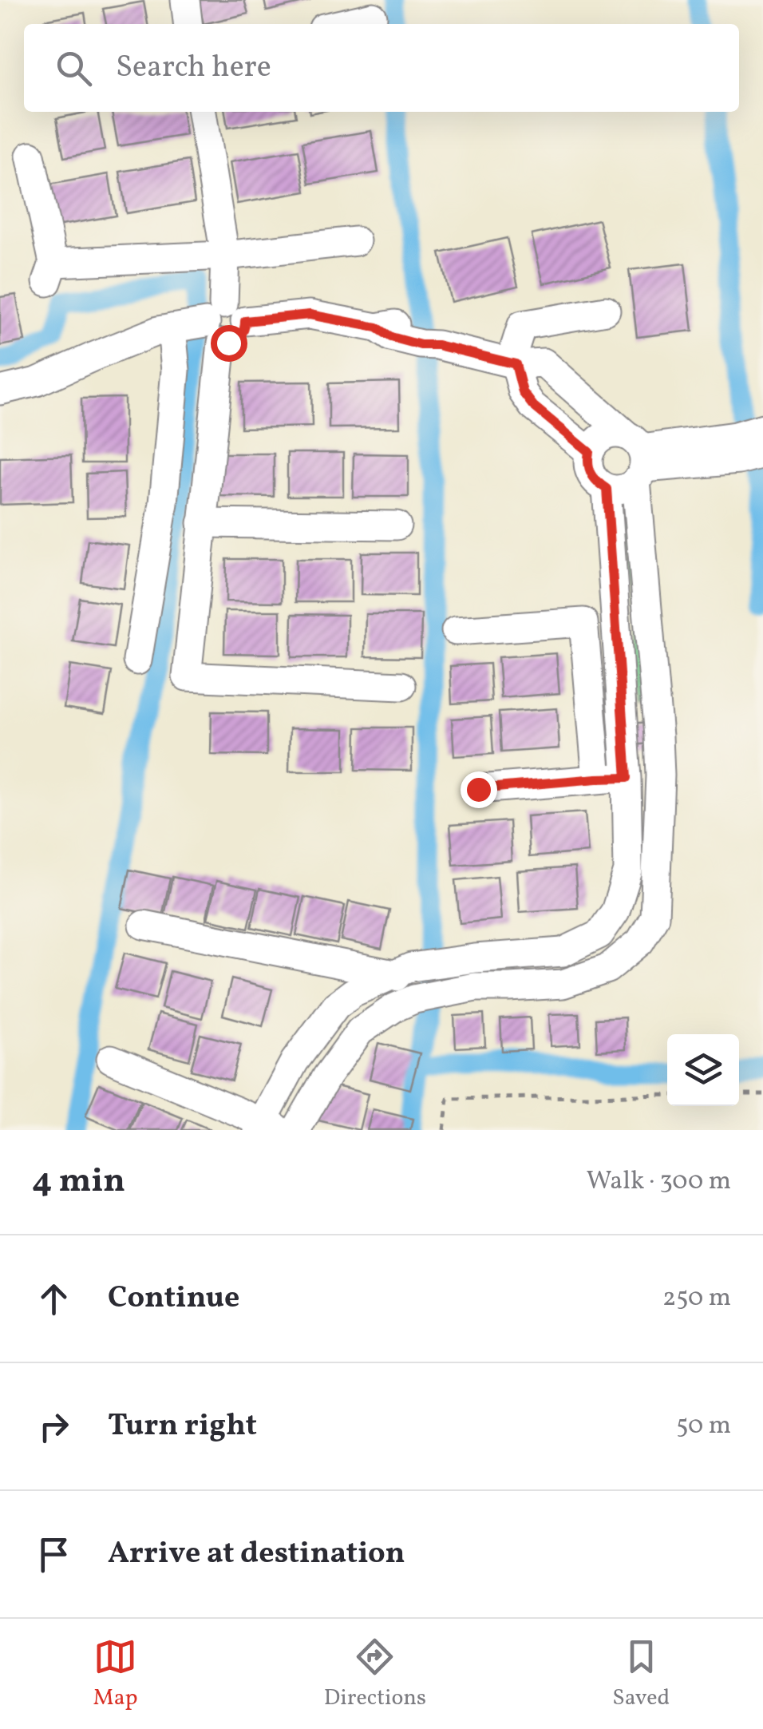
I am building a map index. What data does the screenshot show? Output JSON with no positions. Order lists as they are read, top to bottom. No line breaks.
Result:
{"page":{"search":"Search here","heading":["4 min","Walk · 300 m"],"list":[["Continue","250 m"],["Turn right","50 m"],"Arrive at destination"],"nav":["Map","Directions","Saved"]}}
